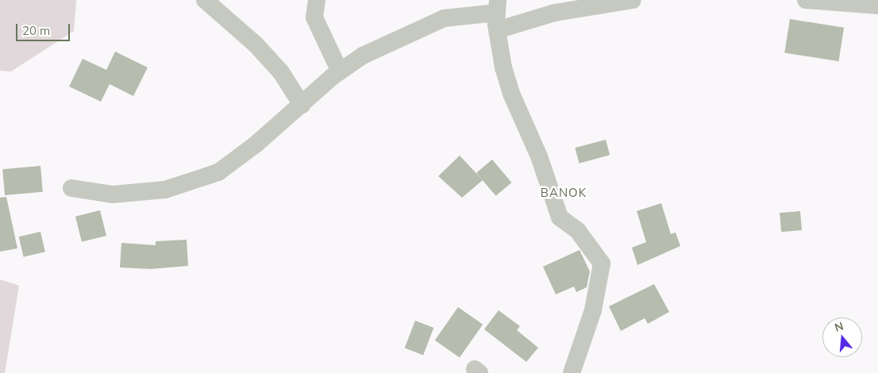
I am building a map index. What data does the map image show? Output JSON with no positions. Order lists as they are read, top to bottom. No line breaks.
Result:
{"districts":["BANOK"],"scale_bar":"20 m","north":"top"}
